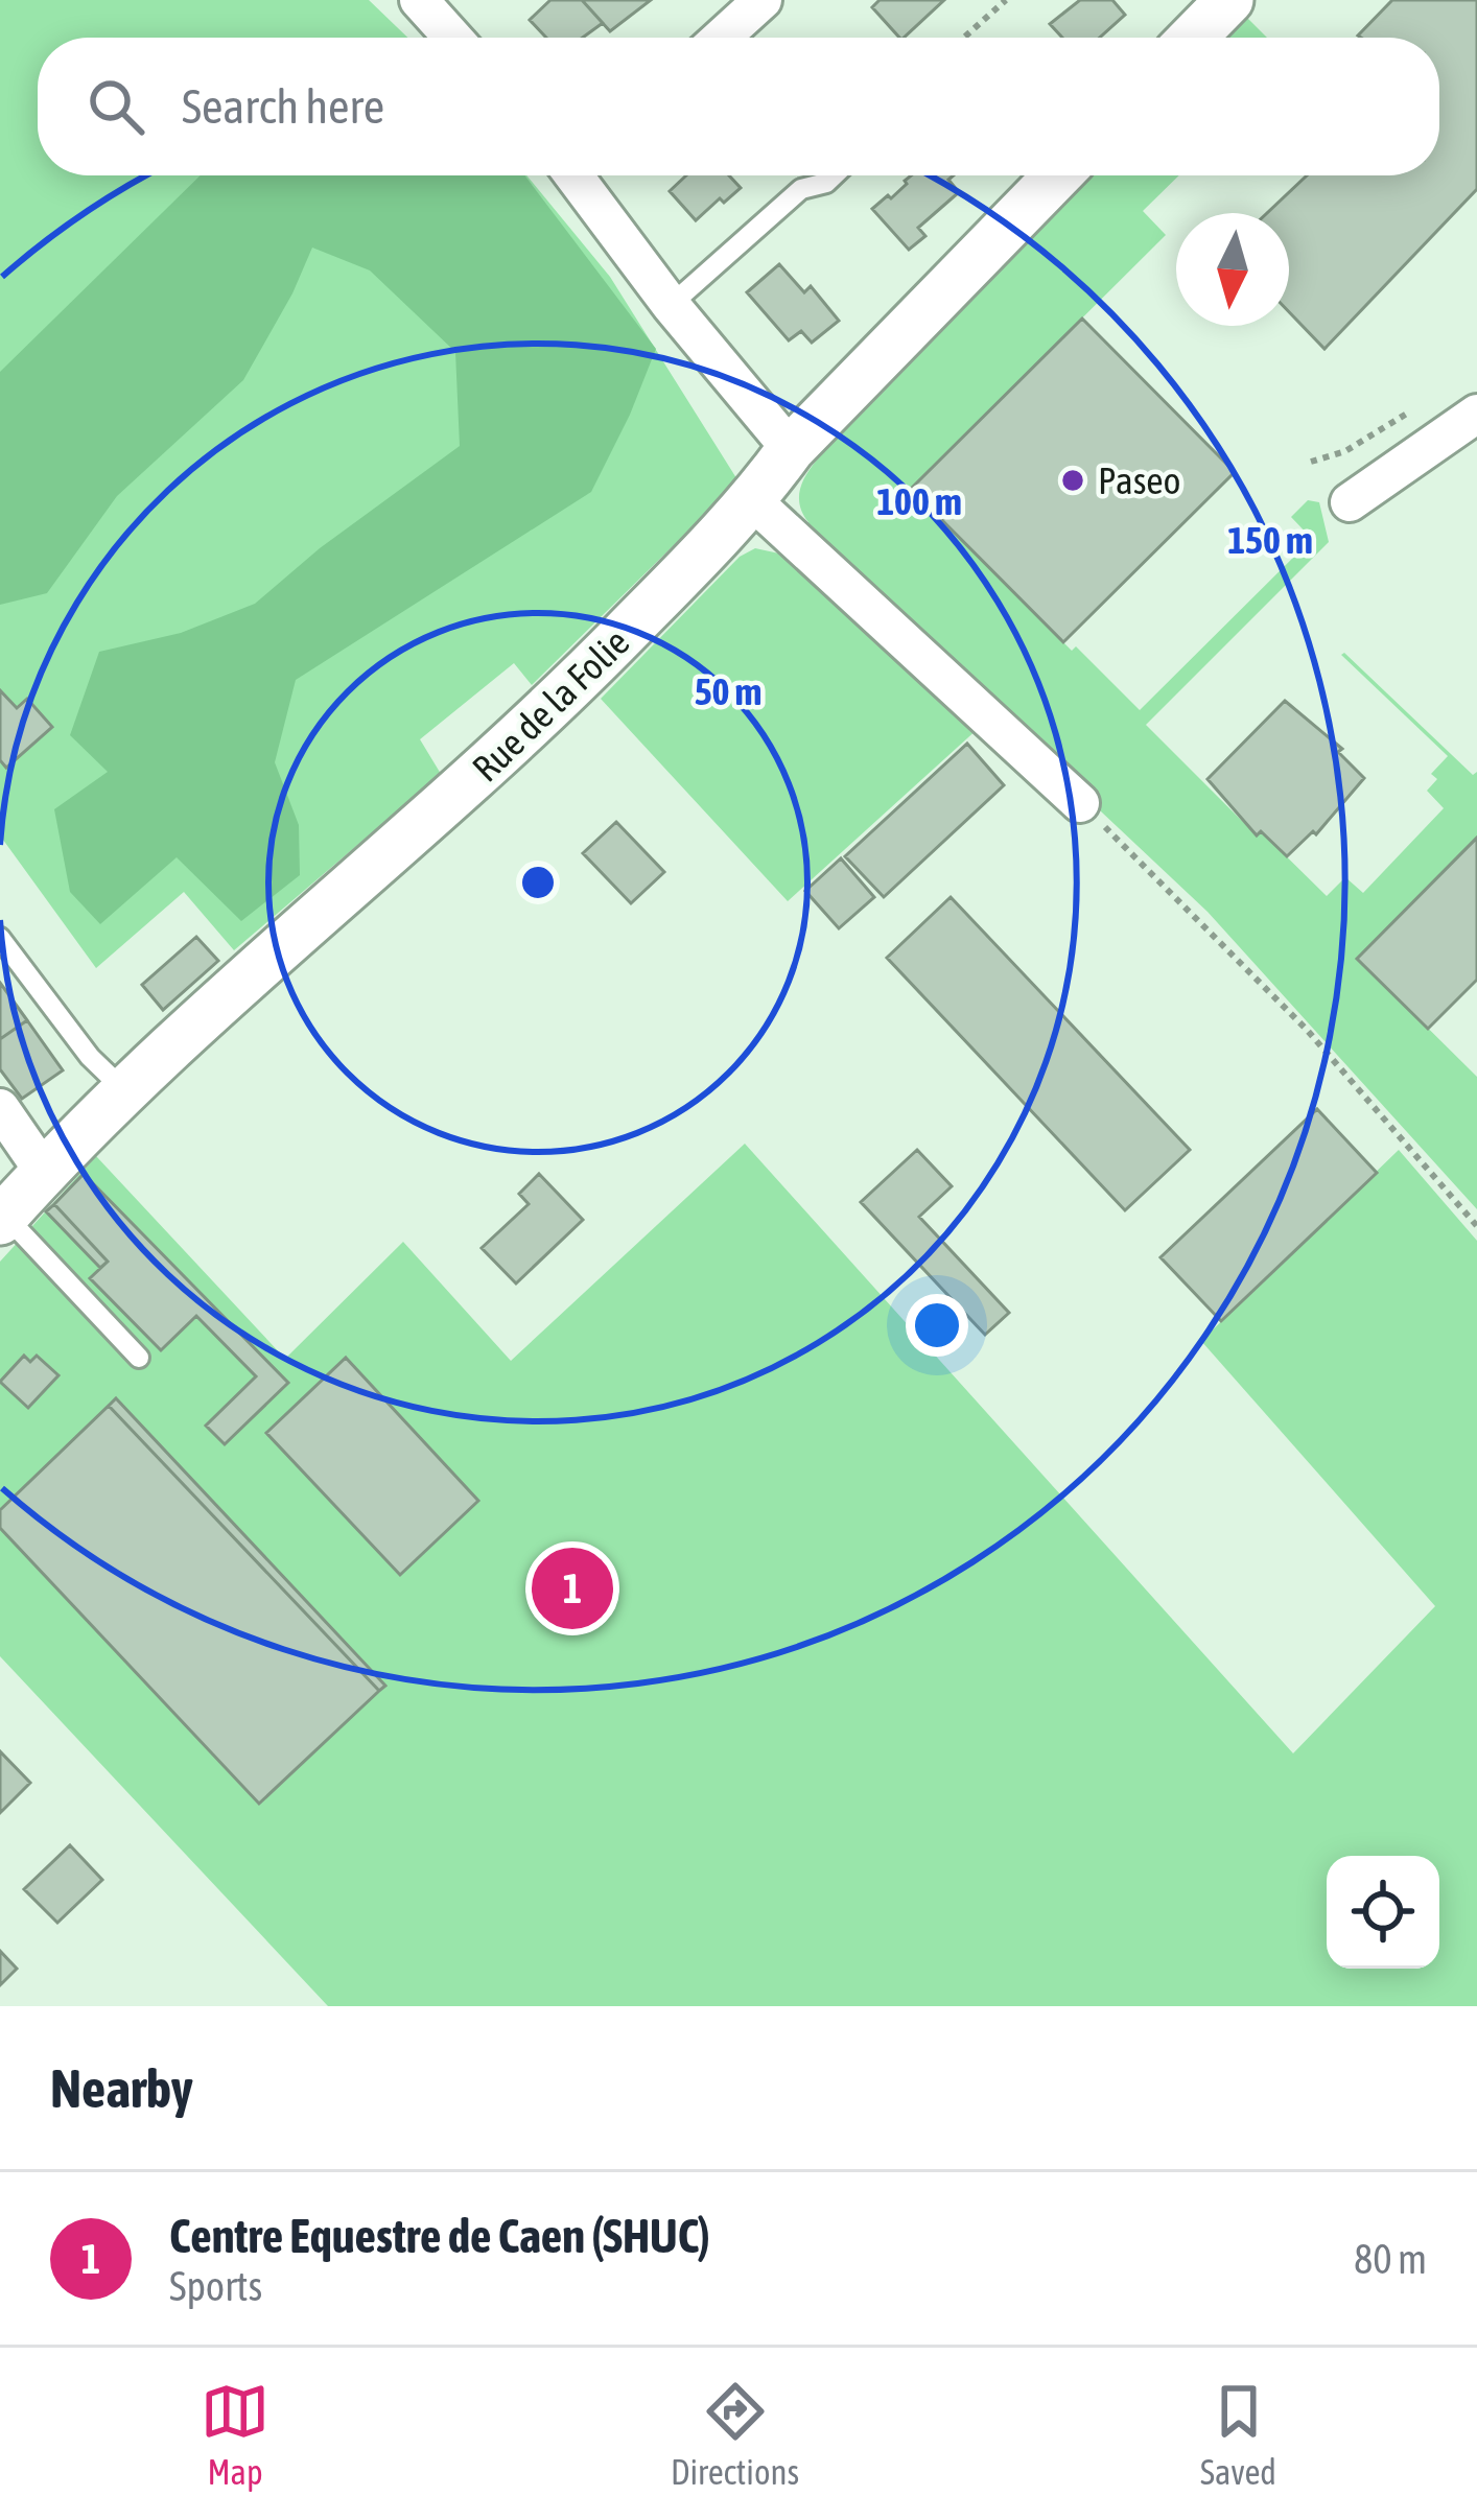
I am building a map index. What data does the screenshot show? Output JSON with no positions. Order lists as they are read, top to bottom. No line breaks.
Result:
{"streets":{"street":["Rue de la Folie"]},"places":["Paseo"],"north":"bottom","page":{"search":"Search here","pins":"1","heading":"Nearby","list":[{"mark":"1","name":"Centre Equestre de Caen (SHUC)","note":"Sports","value":"80 m"}],"nav":["Map","Directions","Saved"]},"rings":["100 m","150 m","50 m"]}
